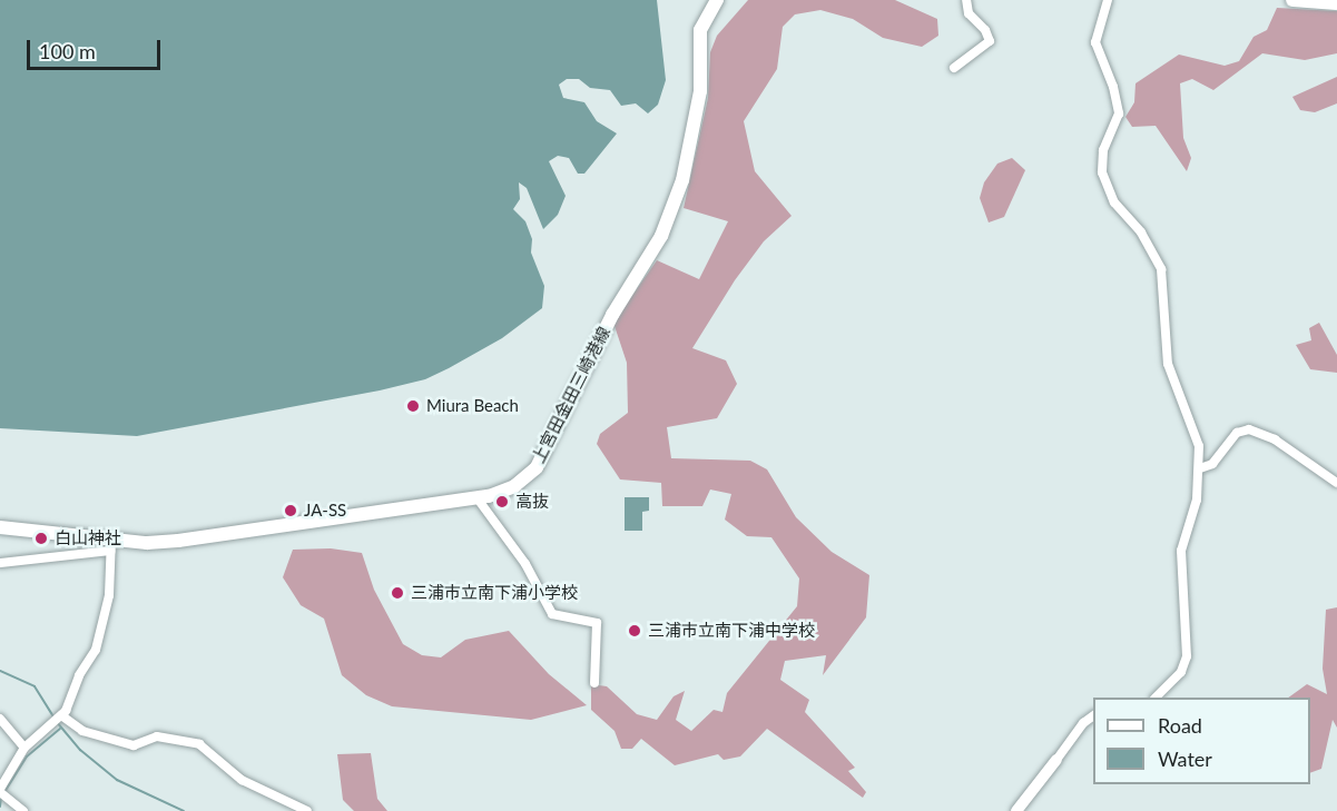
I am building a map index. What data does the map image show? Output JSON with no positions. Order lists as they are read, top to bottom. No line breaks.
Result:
{"streets":{"main road":["上宮田金田三崎港線"]},"places":["Miura Beach","高抜","JA-SS","白山神社","三浦市立南下浦小学校","三浦市立南下浦中学校"],"legend":["Road","Water"],"scale_bar":"100 m"}
